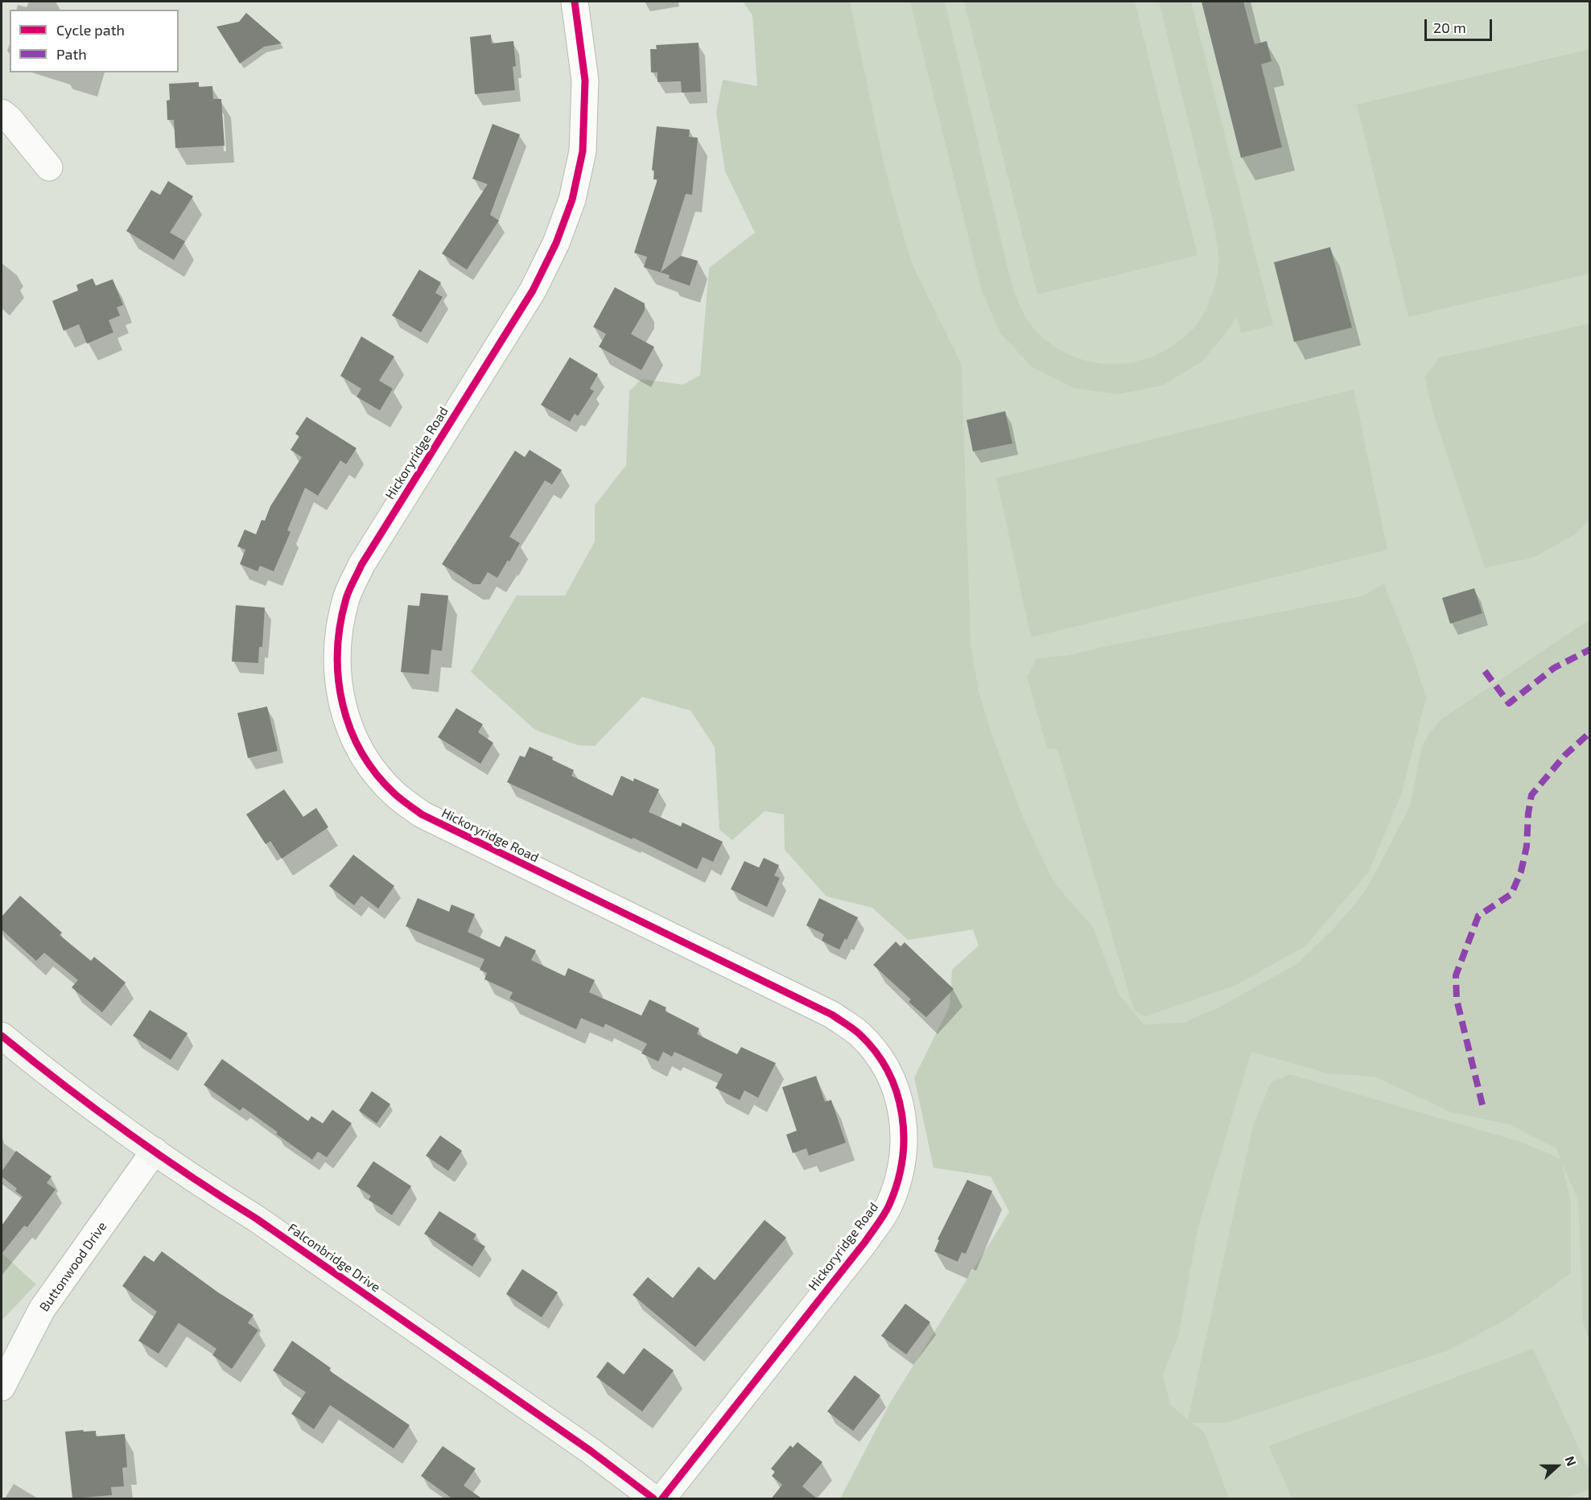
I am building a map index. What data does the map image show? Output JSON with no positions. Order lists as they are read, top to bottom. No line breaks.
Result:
{"streets":{"street":["Hickoryridge Road","Falconbridge Drive","Buttonwood Drive"]},"crossings":[["Falconbridge Drive","Buttonwood Drive"]],"legend":["Cycle path","Path"],"scale_bar":"20 m","north":"right"}
